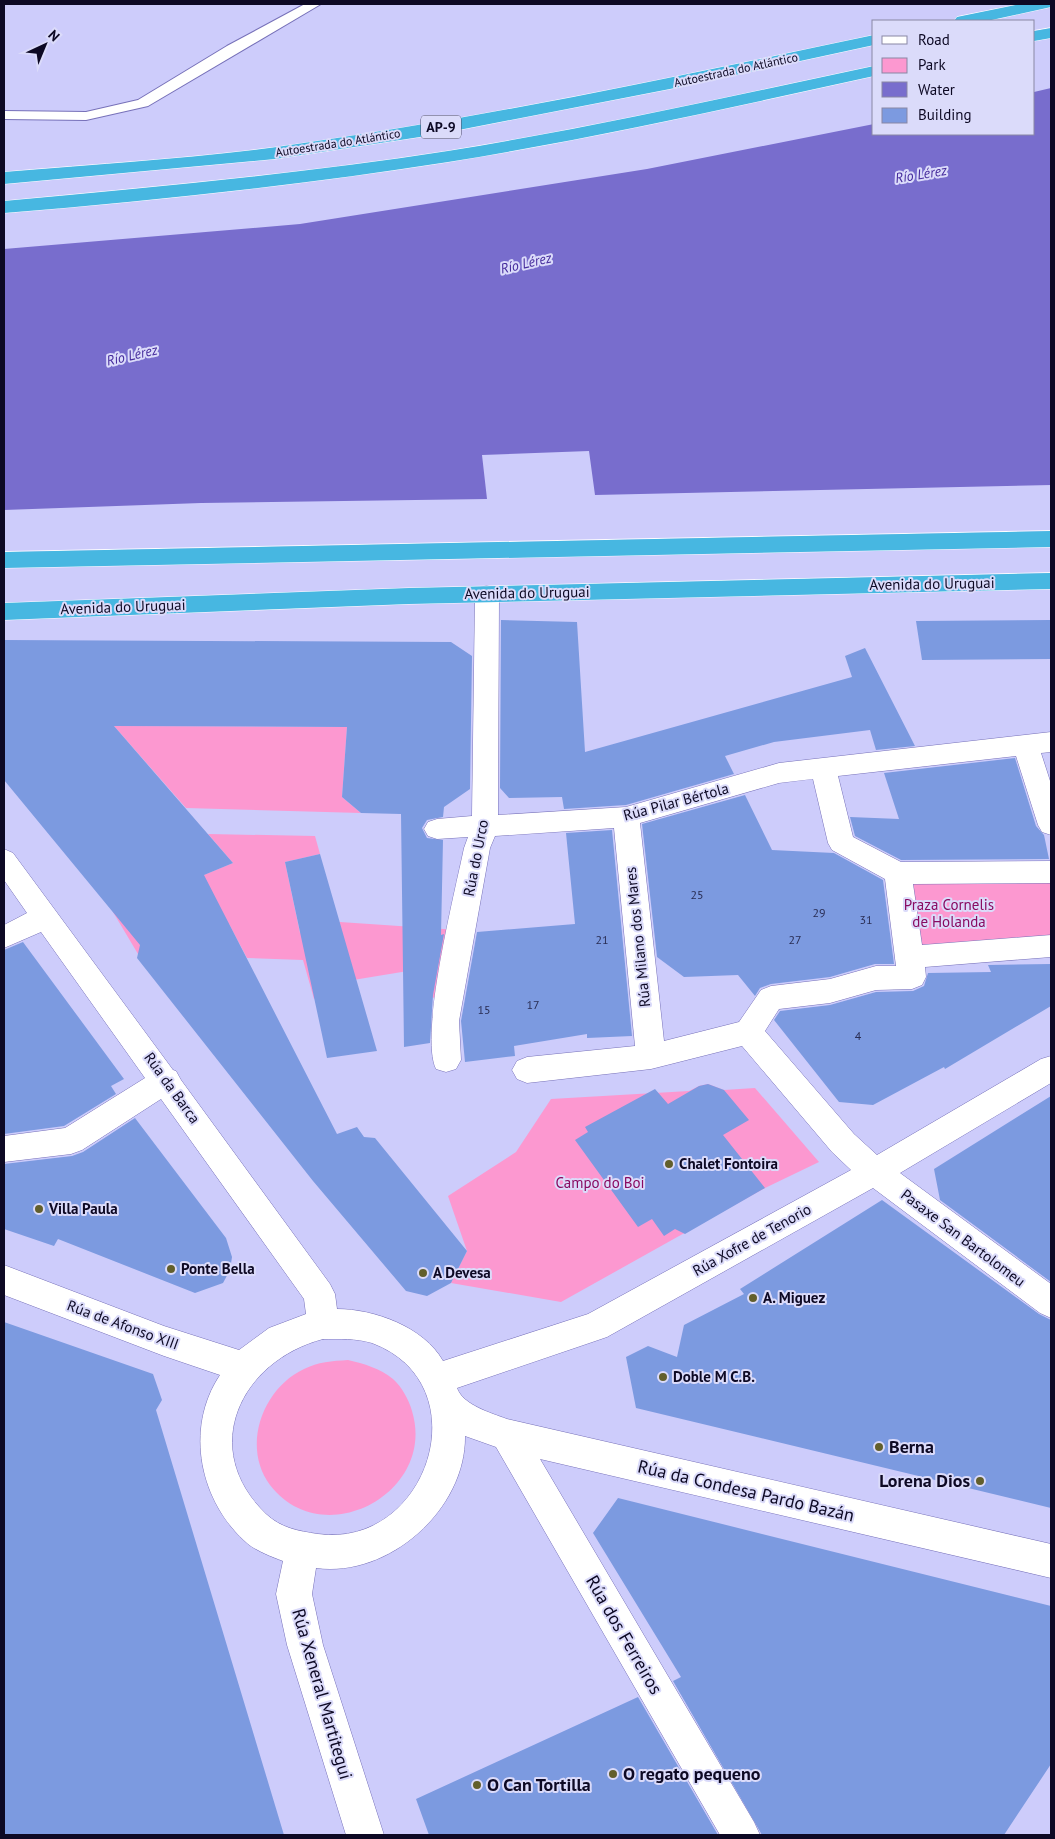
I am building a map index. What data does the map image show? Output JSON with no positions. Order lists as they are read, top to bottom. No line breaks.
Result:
{"streets":{"highway":["Autoestrada do Atlántico","AP-9","Avenida do Uruguai"],"street":["Rúa Pilar Bértola","Rúa do Urco","Rúa Milano dos Mares","Rúa da Barca","Pasaxe San Bartolomeu","Rúa Xofre de Tenorio","Rúa de Afonso XIII","Rúa da Condesa Pardo Bazán","Rúa dos Ferreiros","Rúa Xeneral Martitegui"]},"crossings":[["Avenida do Uruguai","Rúa do Urco"],["Rúa Pilar Bértola","Rúa do Urco"],["Rúa Pilar Bértola","Rúa Milano dos Mares"],["Pasaxe San Bartolomeu","Rúa Xofre de Tenorio"],["Rúa Xofre de Tenorio","Rúa da Condesa Pardo Bazán"],["Rúa da Condesa Pardo Bazán","Rúa dos Ferreiros"]],"water":["Río Lérez"],"parks":["Praza Cornelis de Holanda","Campo do Boi"],"places":["Chalet Fontoira","Villa Paula","Ponte Bella","A Devesa","A. Miguez","Doble M C.B.","Berna","Lorena Dios","O regato pequeno","O Can Tortilla"],"house_numbers":["25","29","31","21","27","17","15","4"],"legend":["Road","Park","Water","Building"],"north":"top right"}
